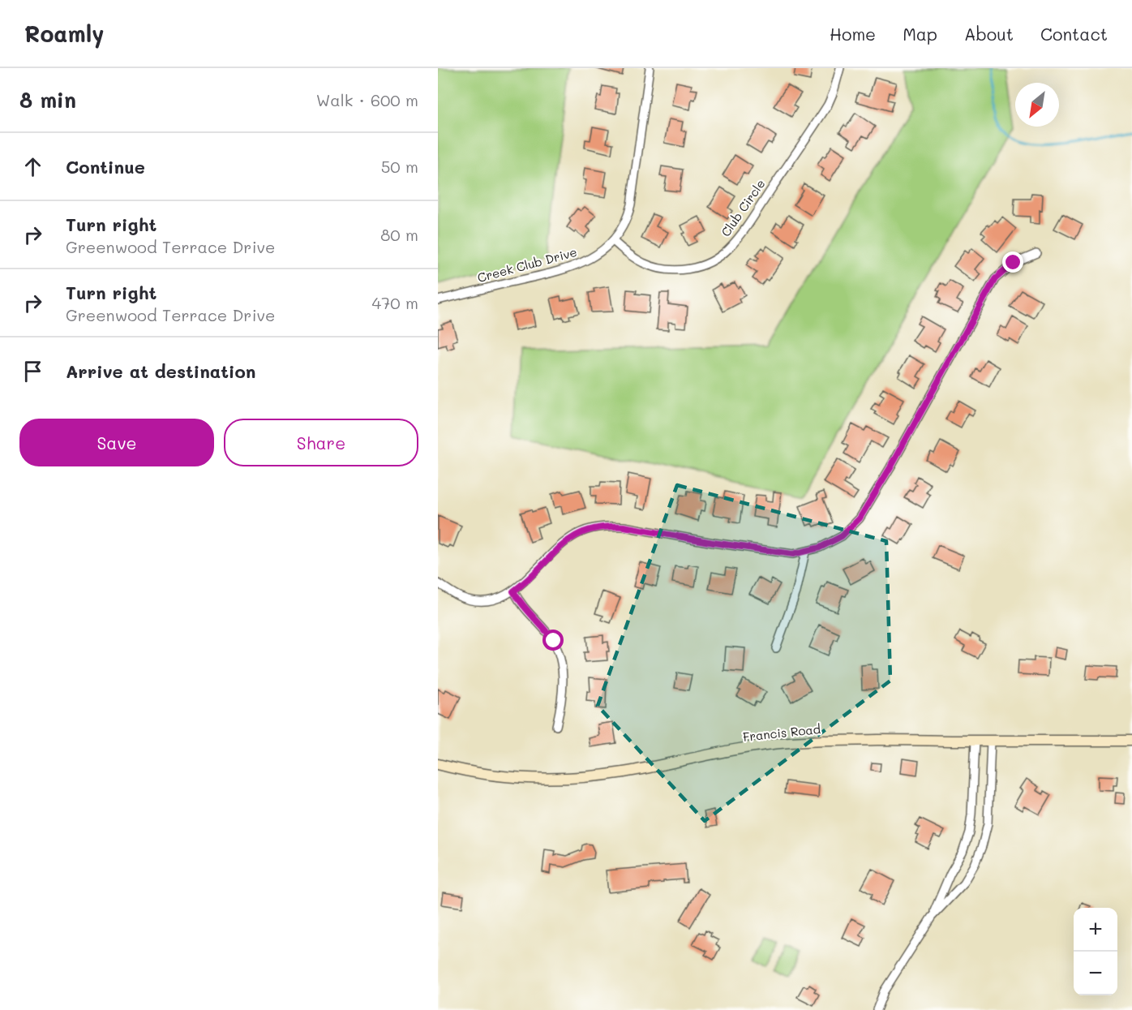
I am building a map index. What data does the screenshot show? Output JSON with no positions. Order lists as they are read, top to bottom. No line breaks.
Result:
{"streets":{"street":["Club Circle","Creek Club Drive","Francis Road"]},"crossings":[["Club Circle","Creek Club Drive"]],"north":"bottom left","page":{"header":"Roamly","nav":["Home","Map","About","Contact"],"heading":["8 min","Walk · 600 m"],"list":[["Continue","50 m"],["Turn right","Greenwood Terrace Drive","80 m"],["Turn right","Greenwood Terrace Drive","470 m"],"Arrive at destination"],"buttons":["Save","Share"],"map_buttons":["+","−"]}}
